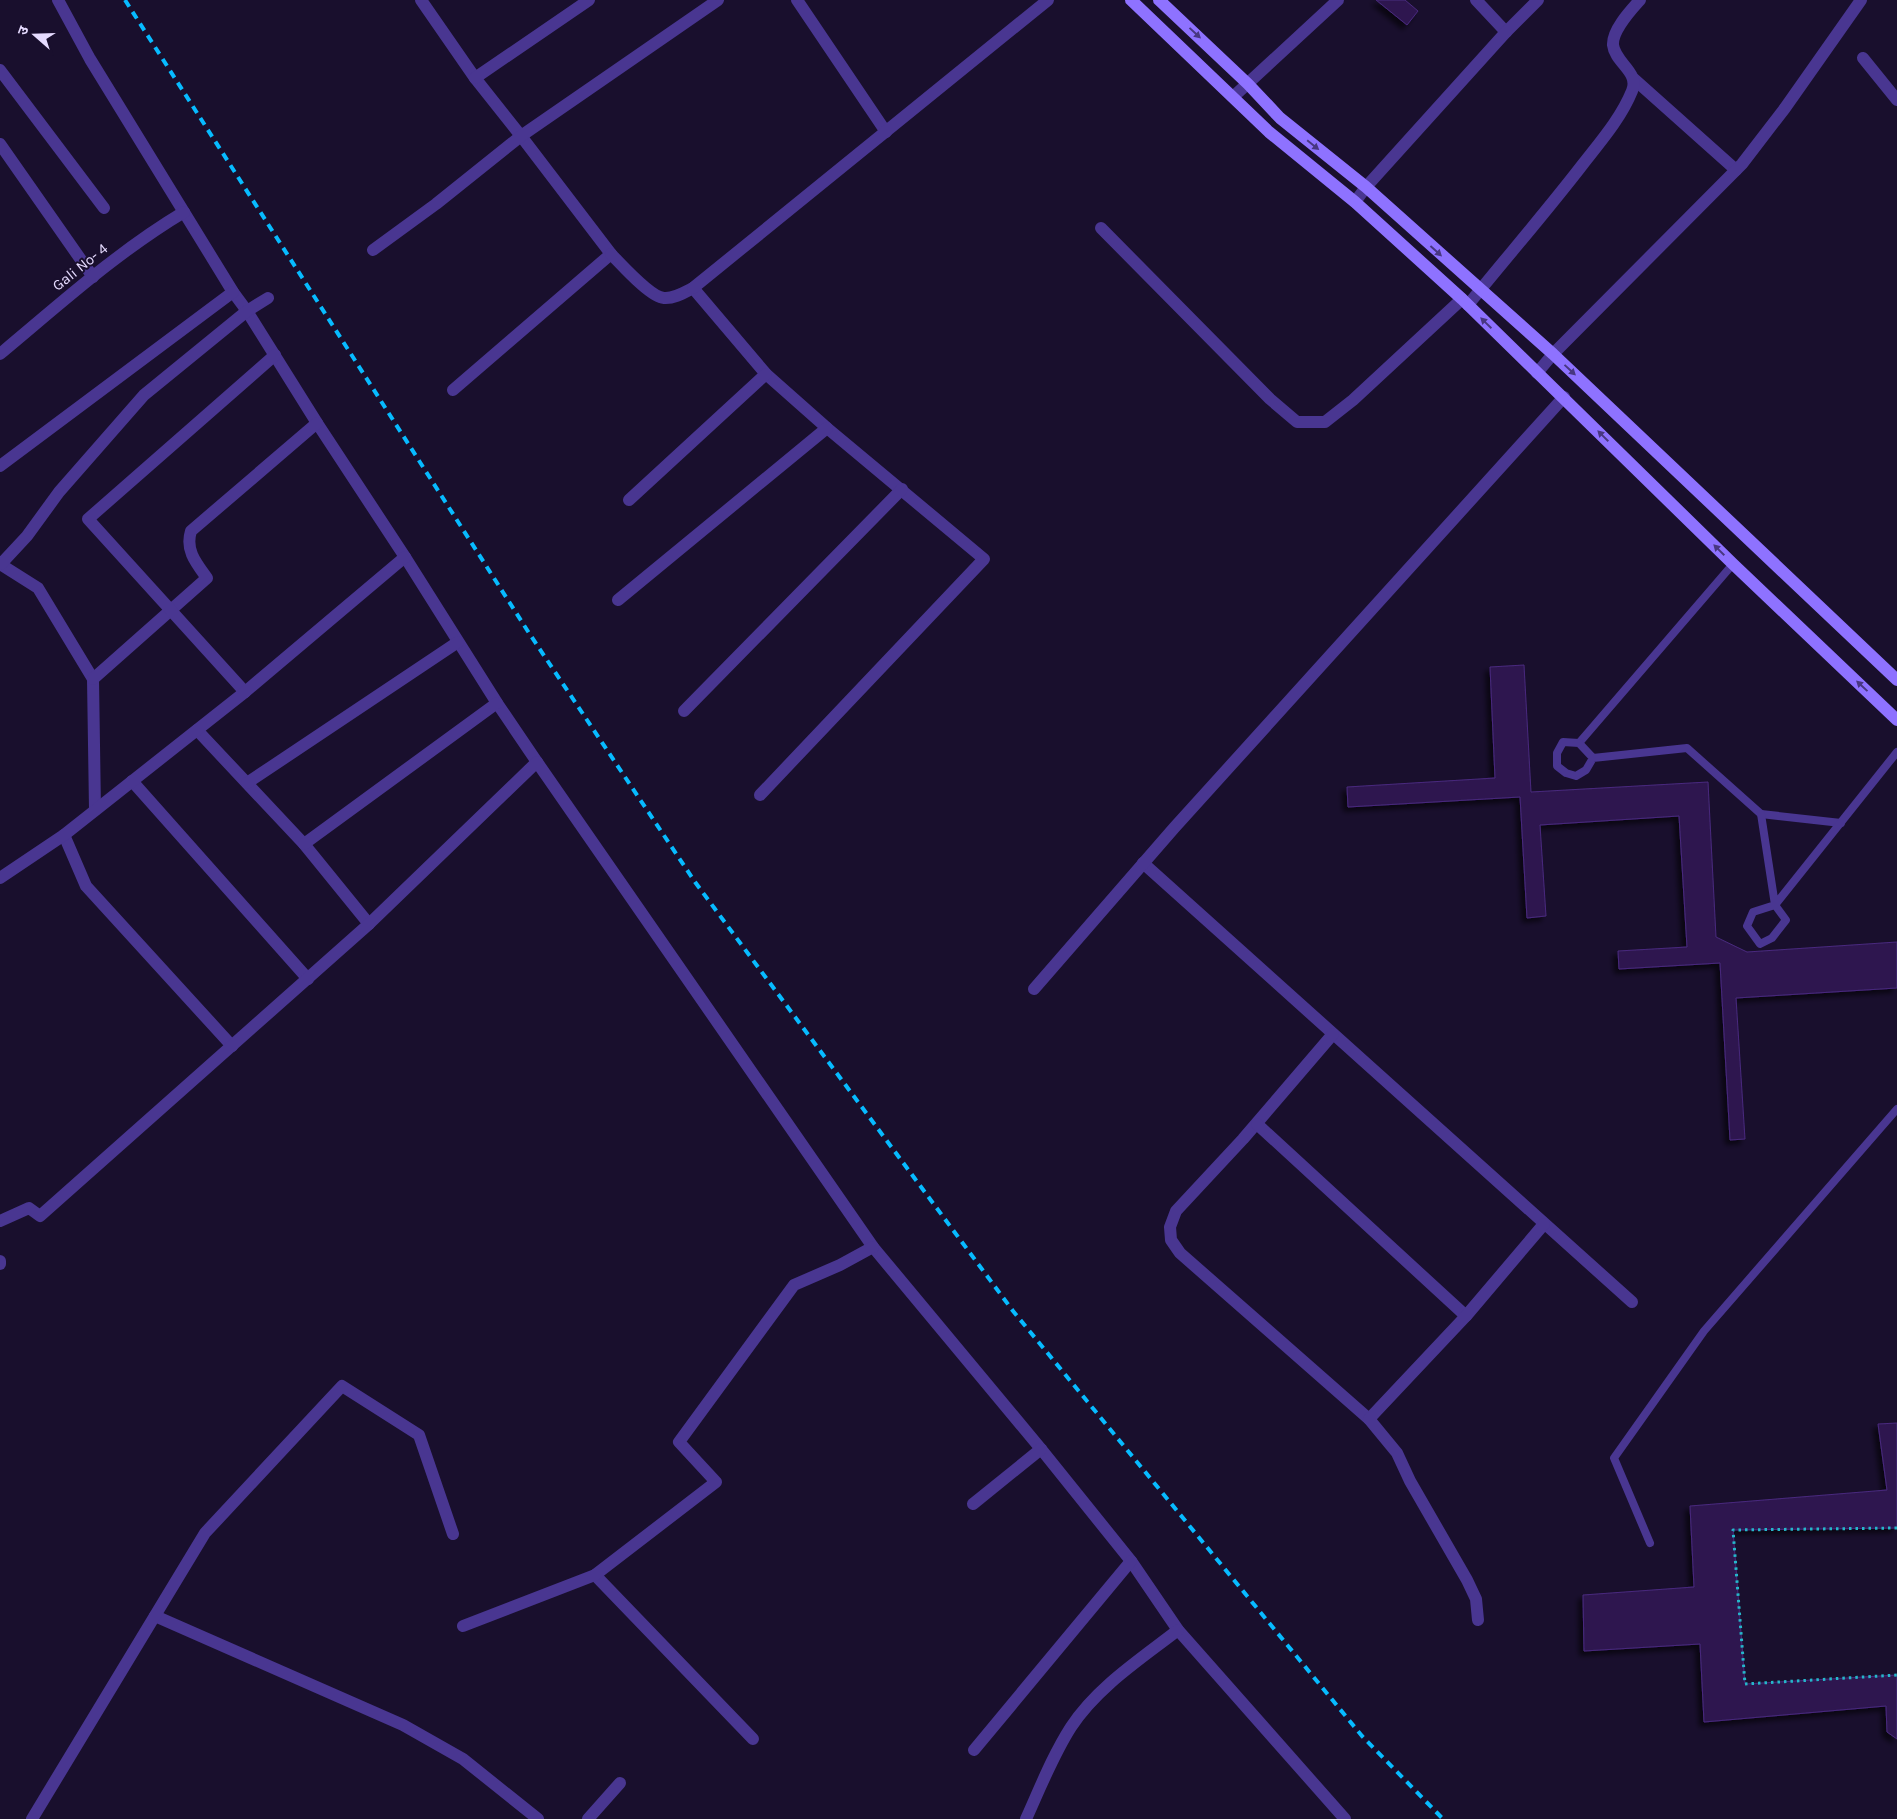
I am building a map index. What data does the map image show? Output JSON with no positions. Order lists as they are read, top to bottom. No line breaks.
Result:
{"streets":{"street":["Gali No- 4"]},"north":"left"}
